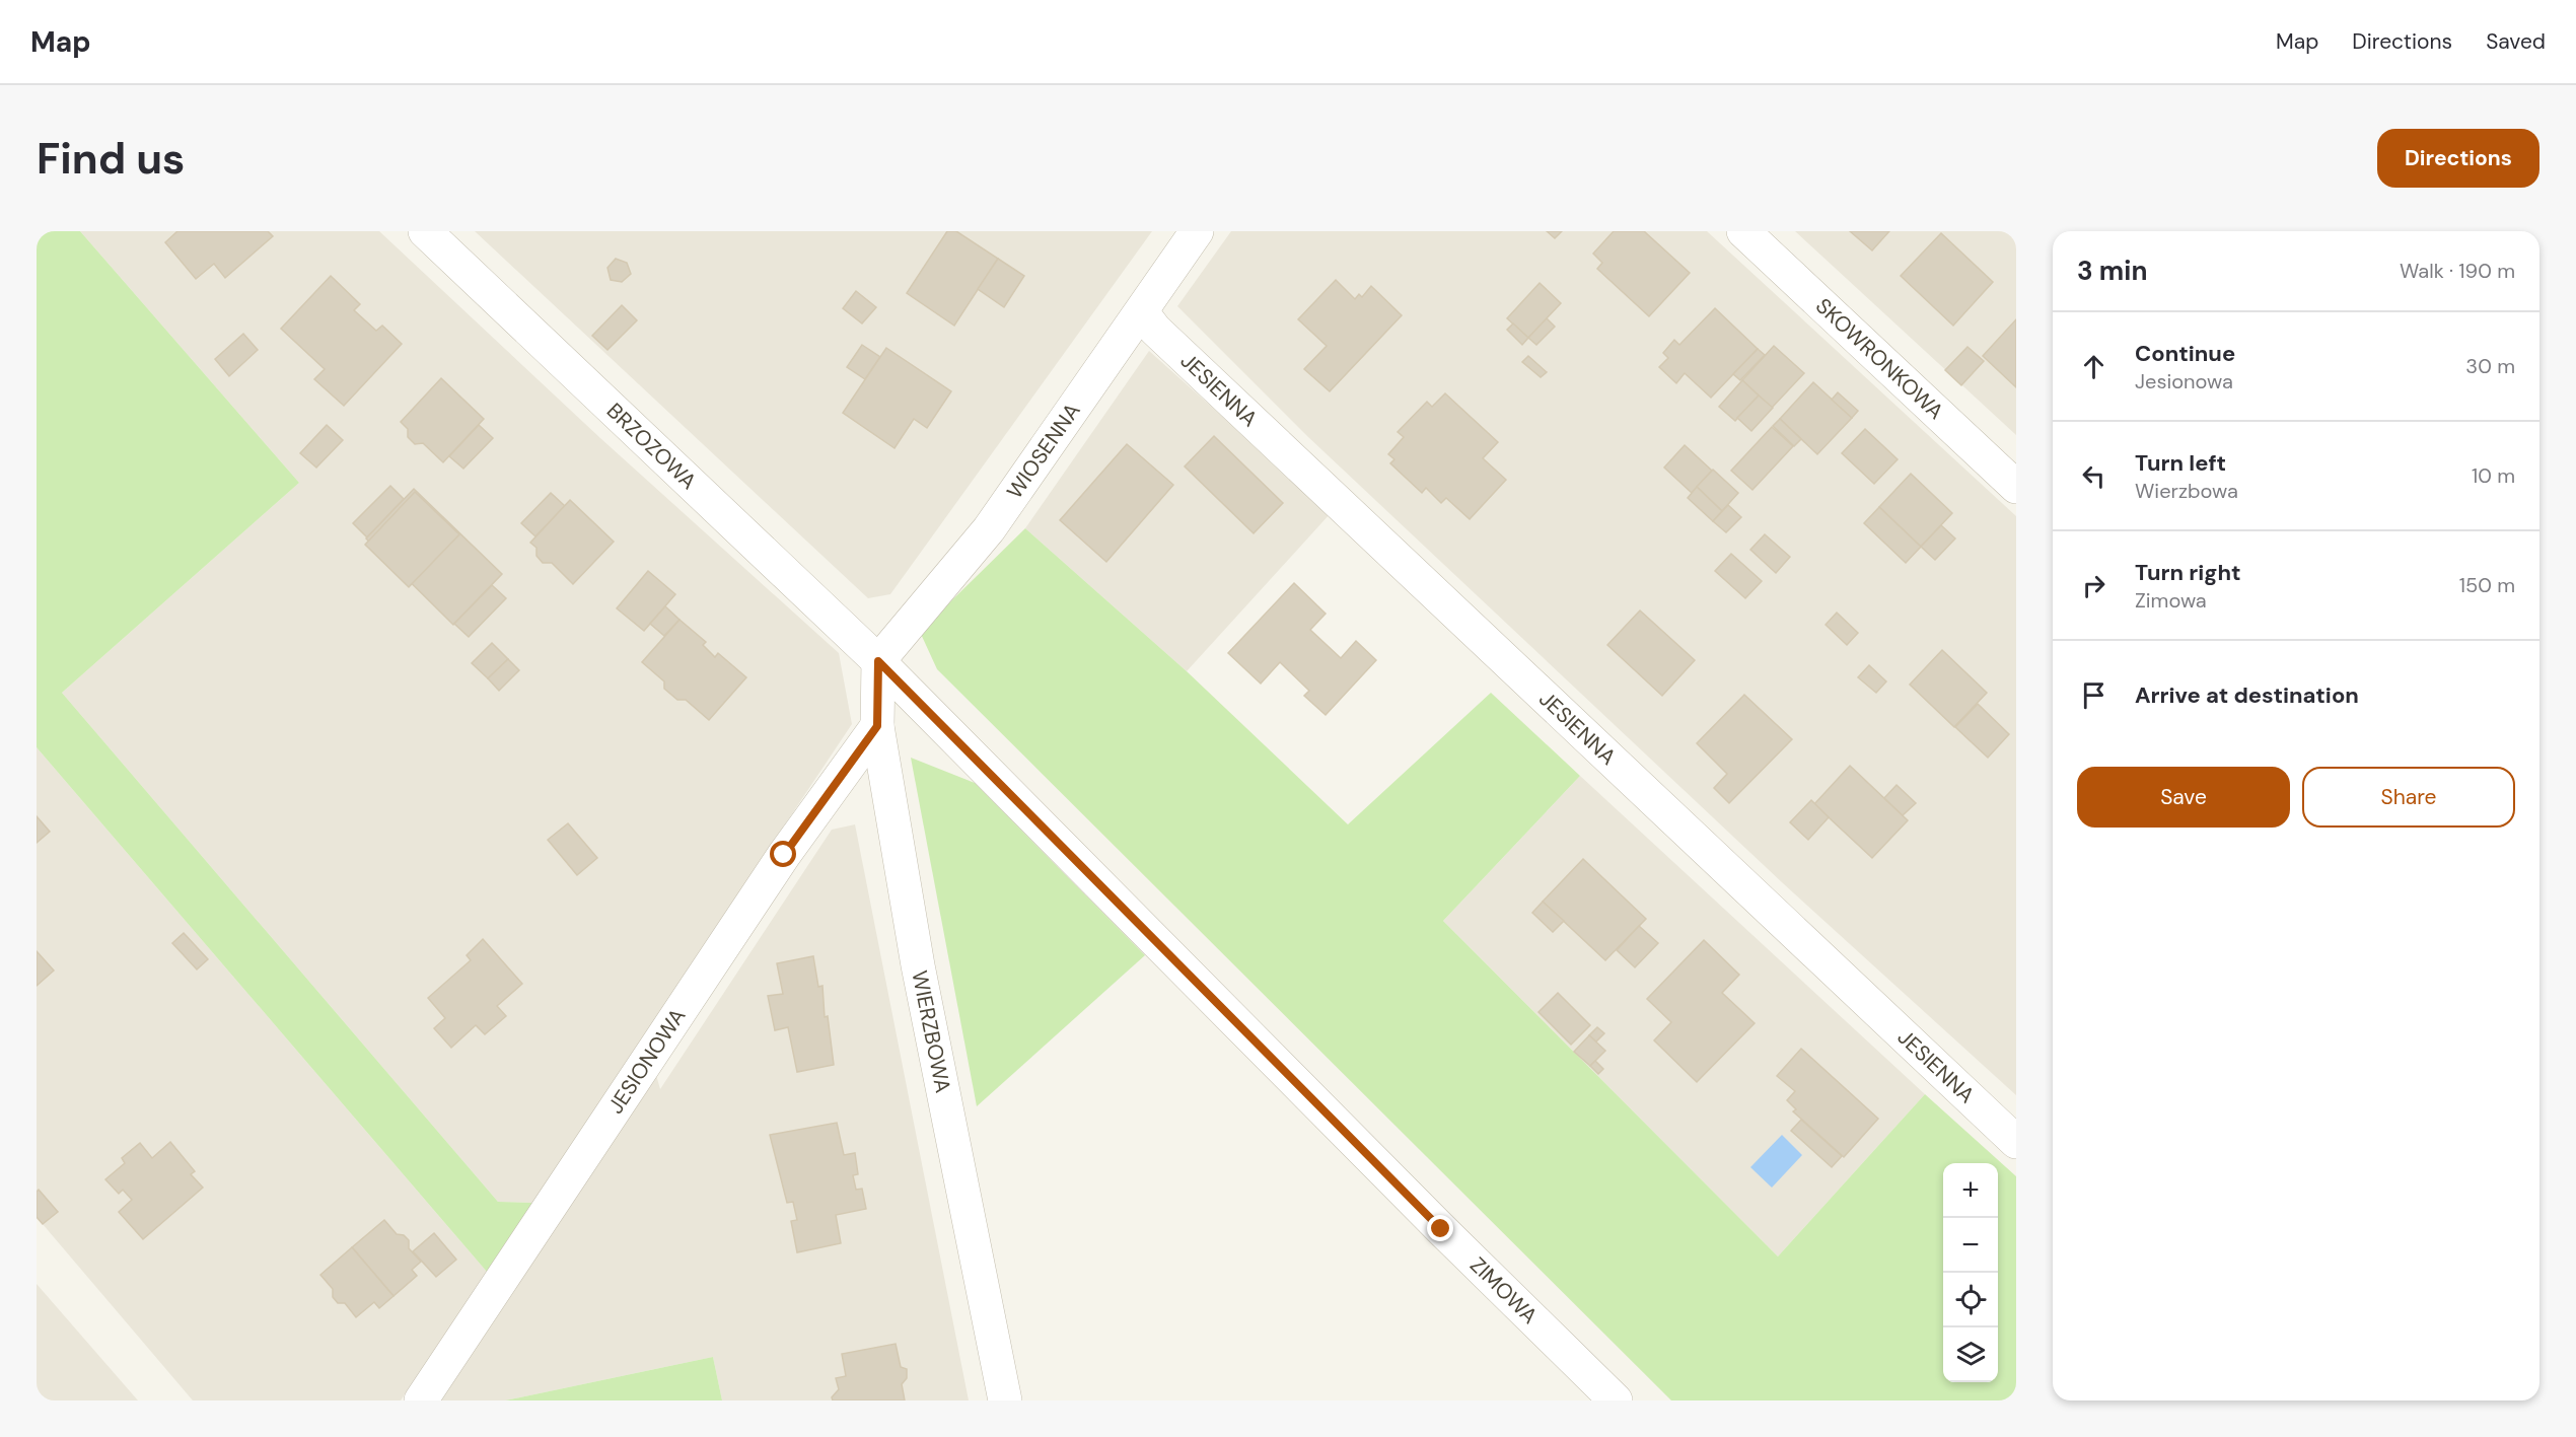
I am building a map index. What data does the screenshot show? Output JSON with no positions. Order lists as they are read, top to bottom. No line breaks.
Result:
{"streets":{"street":["SKOWRONKOWA","JESIENNA","BRZOZOWA","WIOSENNA","WIERZBOWA","JESIONOWA","ZIMOWA"]},"crossings":[["JESIENNA","WIOSENNA"],["BRZOZOWA","WIOSENNA"],["BRZOZOWA","WIERZBOWA"],["BRZOZOWA","ZIMOWA"],["WIOSENNA","WIERZBOWA"],["WIOSENNA","ZIMOWA"],["WIERZBOWA","JESIONOWA"],["WIERZBOWA","ZIMOWA"]],"page":{"header":"Map","nav":["Map","Directions","Saved"],"buttons":["Directions",["Save","Share"]],"title":"Find us","heading":["3 min","Walk · 190 m"],"list":[["Continue","Jesionowa","30 m"],["Turn left","Wierzbowa","10 m"],["Turn right","Zimowa","150 m"],"Arrive at destination"],"map_buttons":["+","−"]}}
